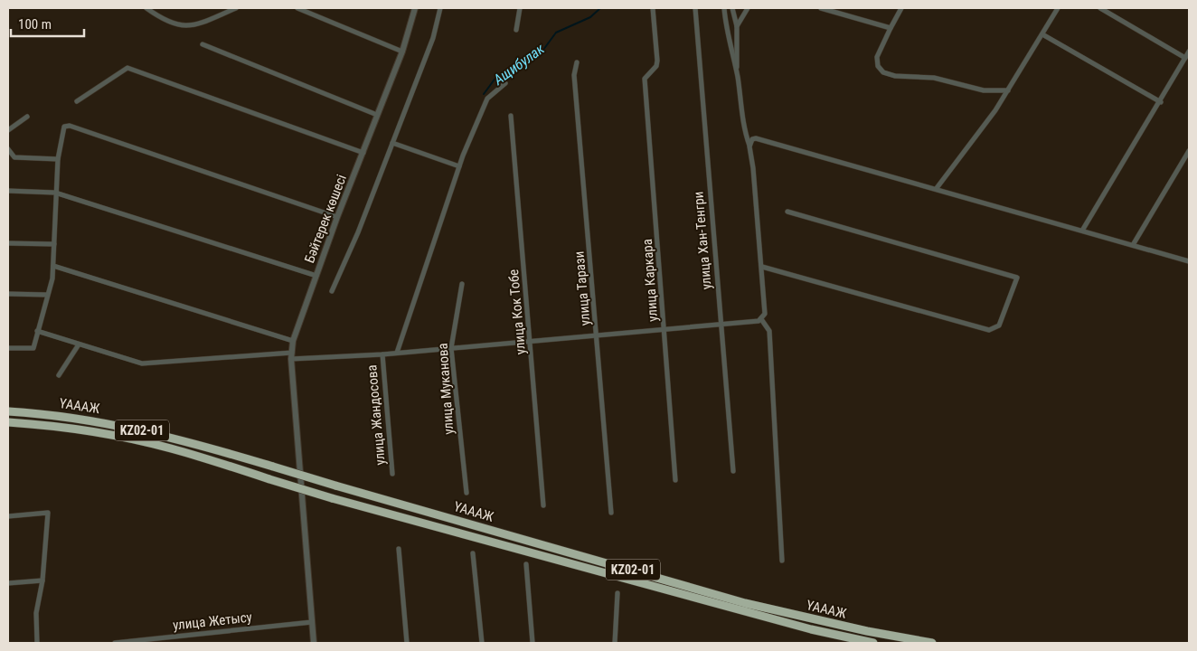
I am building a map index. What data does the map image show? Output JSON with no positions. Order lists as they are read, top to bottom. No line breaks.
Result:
{"streets":{"highway":["ҮАААЖ","KZ02-01"],"street":["Бәйтерек көшесі","улица Хан-Тенгри","улица Каркара","улица Тарази","улица Кок Тобе","улица Муканова","улица Жандосова","улица Жетысу"]},"crossings":[["Бәйтерек көшесі","улица Жетысу"]],"water":["Ащибулак"],"scale_bar":"100 m"}
